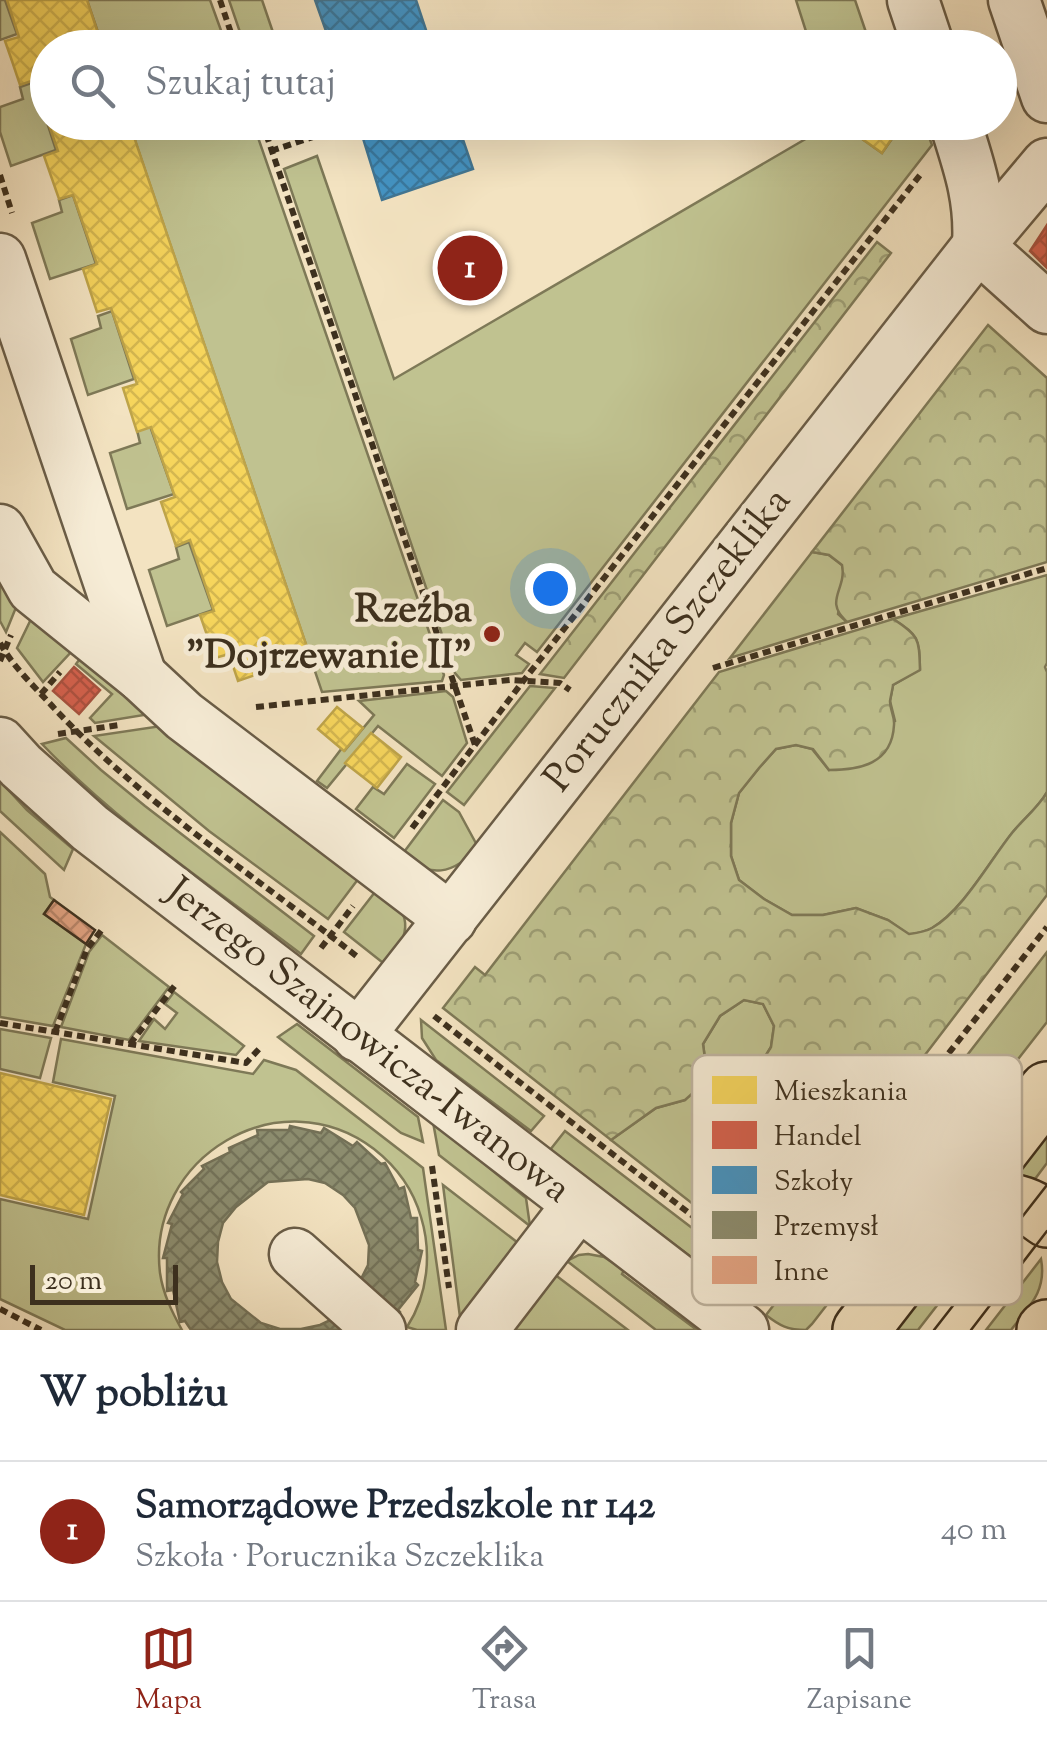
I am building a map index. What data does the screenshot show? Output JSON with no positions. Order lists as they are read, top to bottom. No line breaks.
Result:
{"streets":{"street":["Porucznika Szczeklika","Jerzego Szajnowicza-Iwanowa"]},"crossings":[["Porucznika Szczeklika","Jerzego Szajnowicza-Iwanowa"]],"places":["Rzeźba \"Dojrzewanie II\""],"legend":["Mieszkania","Handel","Szkoły","Przemysł","Inne"],"scale_bar":"20 m","page":{"search":"Szukaj tutaj","pins":"1","scale":"20 m","heading":"W pobliżu","list":[{"mark":"1","name":"Samorządowe Przedszkole nr 142","note":"Szkoła · Porucznika Szczeklika","value":"40 m"}],"nav":["Mapa","Trasa","Zapisane"]}}
